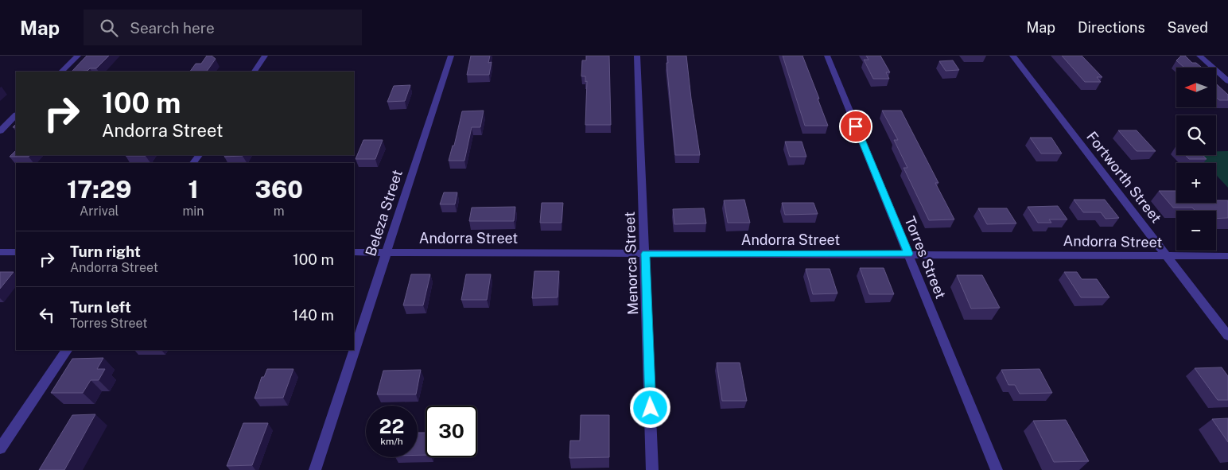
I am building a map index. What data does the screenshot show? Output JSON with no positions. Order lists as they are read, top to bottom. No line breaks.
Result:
{"streets":{"street":["Fortworth Street","Beleza Street","Andorra Street","Torres Street","Menorca Street"]},"crossings":[["Fortworth Street","Andorra Street"],["Beleza Street","Andorra Street"],["Andorra Street","Torres Street"],["Andorra Street","Menorca Street"]],"north":"left","page":{"header":"Map","search":"Search here","nav":["Map","Directions","Saved"],"map_buttons":["+","−"],"turn":["100 m","Andorra Street"],"eta":["17:29","Arrival","1","min","360","m"],"list":[{"name":"Turn right","note":"Andorra Street","value":"100 m"},{"name":"Turn left","note":"Torres Street","value":"140 m"}],"speed":"22 km/h","limit":"30"}}
